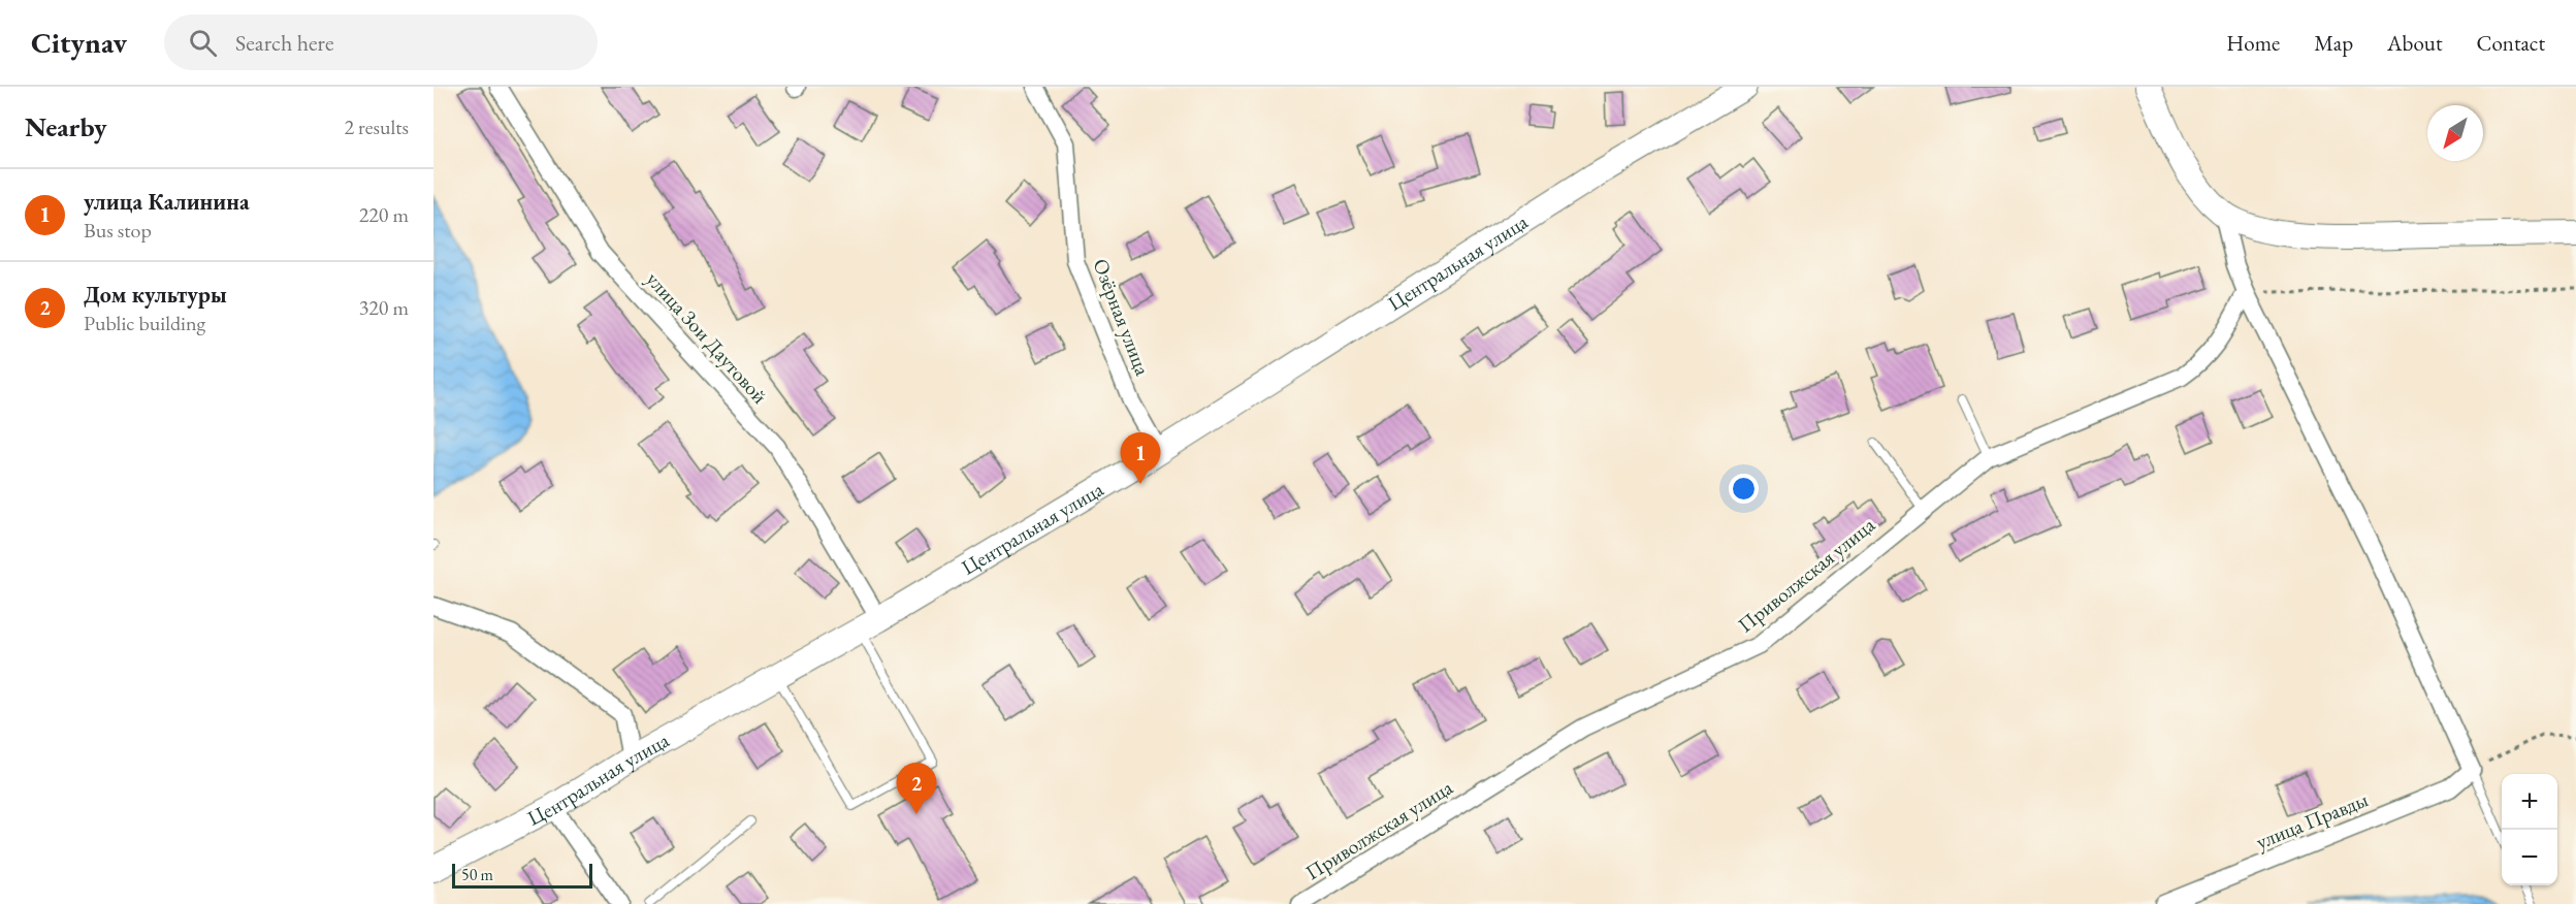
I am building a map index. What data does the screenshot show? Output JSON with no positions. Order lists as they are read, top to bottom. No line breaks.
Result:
{"streets":{"street":["Центральная улица","Озёрная улица","улица Зои Даутовой","Приволжская улица","улица Правды"]},"crossings":[["Центральная улица","Озёрная улица"],["Центральная улица","улица Зои Даутовой"]],"scale_bar":"50 m","north":"bottom left","page":{"header":"Citynav","search":"Search here","nav":["Home","Map","About","Contact"],"heading":["Nearby","2 results"],"list":[{"mark":"1","name":"улица Калинина","note":"Bus stop","value":"220 m"},{"mark":"2","name":"Дом культуры","note":"Public building","value":"320 m"}],"pins":["1","2"],"map_buttons":["+","−"],"scale":"50 m"}}
